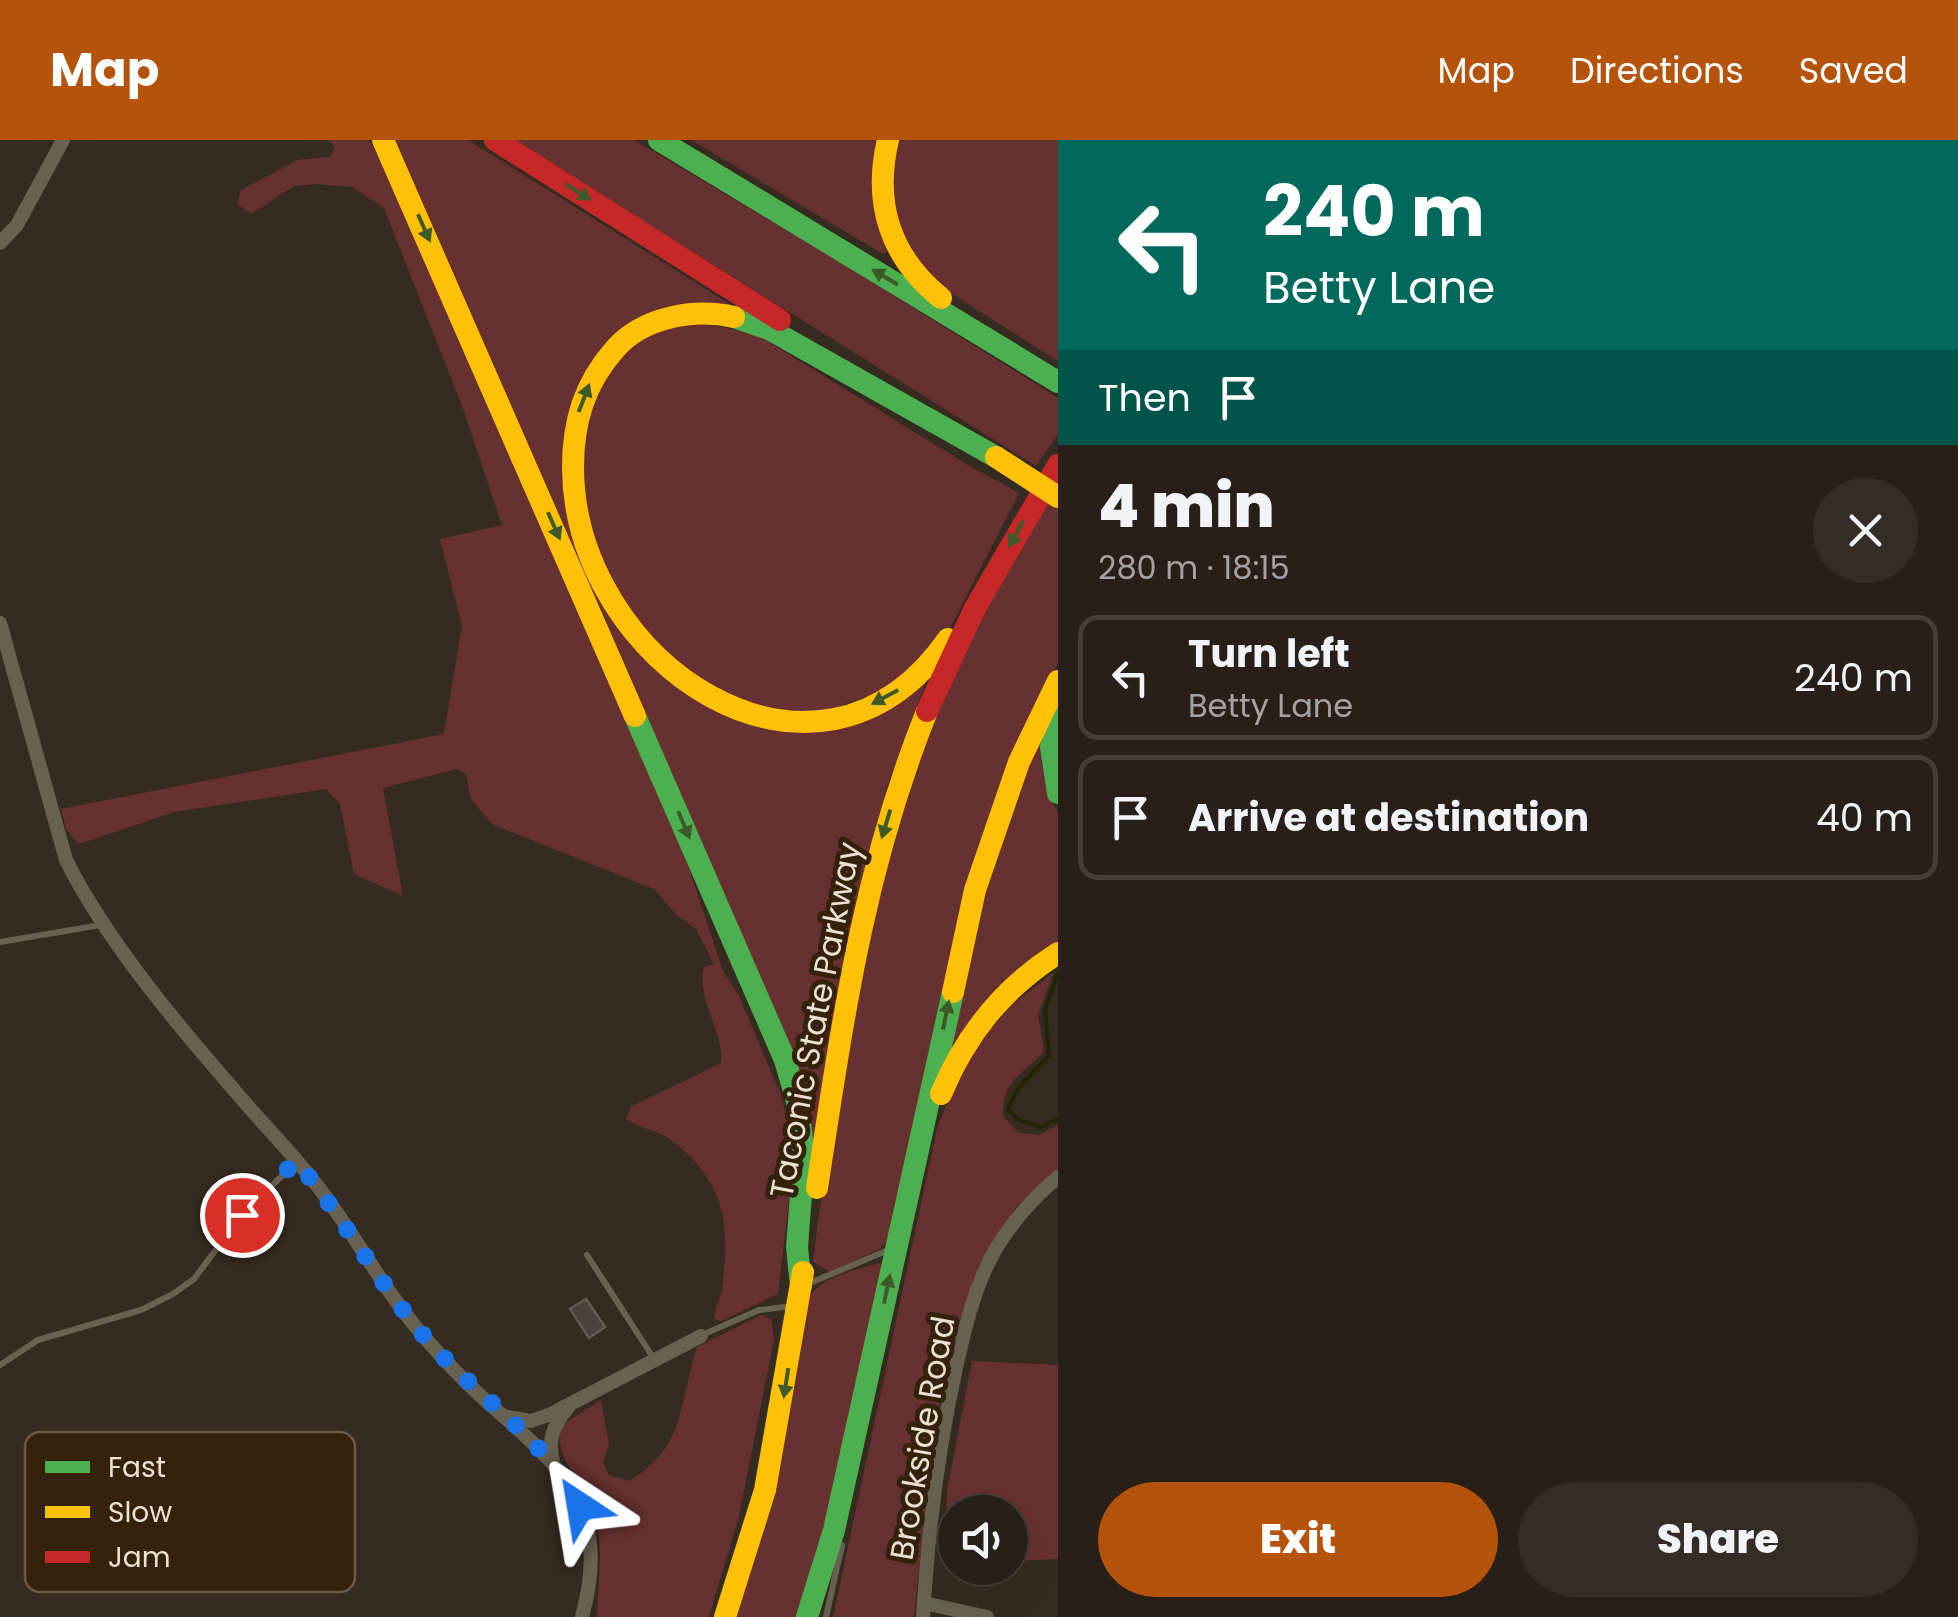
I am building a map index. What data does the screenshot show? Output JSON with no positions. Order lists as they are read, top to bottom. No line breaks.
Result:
{"streets":{"highway":["Taconic State Parkway"],"street":["Brookside Road"]},"legend":["Fast","Slow","Jam"],"page":{"header":"Map","nav":["Map","Directions","Saved"],"turn":["240 m","Betty Lane"],"then":"Then","heading":["4 min","280 m · 18:15"],"list":[{"name":"Turn left","note":"Betty Lane","value":"240 m"},{"name":"Arrive at destination","value":"40 m"}],"buttons":["Exit","Share"]}}
